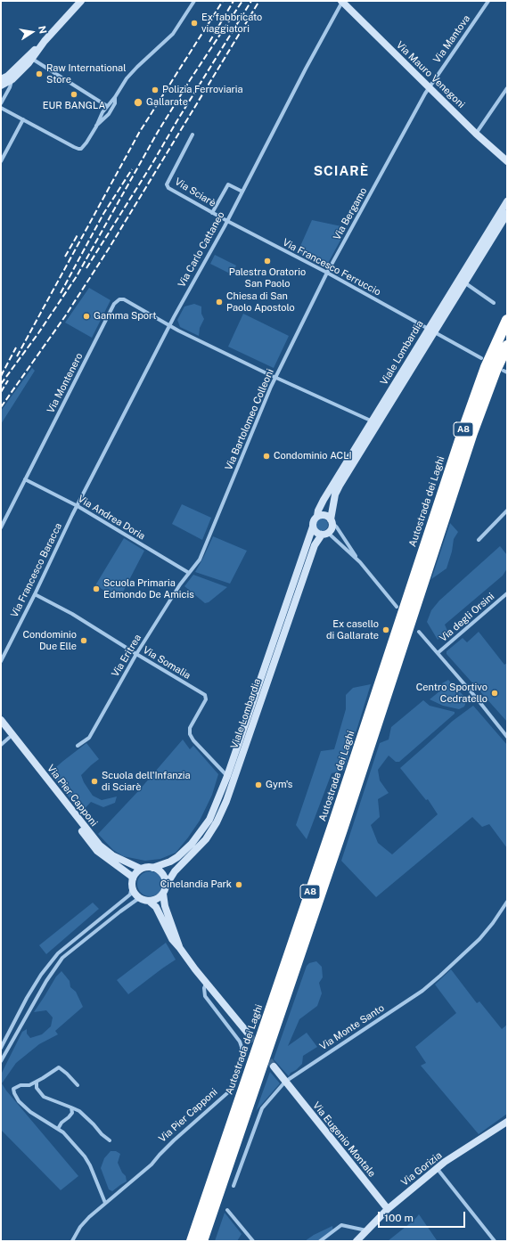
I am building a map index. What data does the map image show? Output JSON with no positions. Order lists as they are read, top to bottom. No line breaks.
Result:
{"streets":{"highway":["A8","Autostrada dei Laghi"],"main road":["Via Mauro Venegoni","Viale Lombardia","Via Pier Capponi","Via Eugenio Montale","Via Gorizia"],"street":["Via Mantova","Via Sciarè","Via Bergamo","Via Carlo Cattaneo","Via Francesco Ferruccio","Via Montenero","Via Bartolomeo Colleoni","Via Andrea Doria","Via Francesco Baracca","Via degli Orsini","Via Eritrea","Via Somalia","Via Monte Santo"]},"crossings":[["Via Mantova","Via Mauro Venegoni"],["Via Mantova","Via Bergamo"],["Via Mauro Venegoni","Via Bergamo"],["Via Mauro Venegoni","Via Carlo Cattaneo"],["Via Sciarè","Via Carlo Cattaneo"],["Via Sciarè","Via Francesco Ferruccio"],["Via Bergamo","Via Francesco Ferruccio"],["Via Bergamo","Via Bartolomeo Colleoni"],["Via Carlo Cattaneo","Via Francesco Ferruccio"],["Via Carlo Cattaneo","Via Montenero"],["Via Carlo Cattaneo","Via Andrea Doria"],["Via Carlo Cattaneo","Via Francesco Baracca"],["Via Francesco Ferruccio","Viale Lombardia"],["Via Francesco Ferruccio","Via Bartolomeo Colleoni"],["Viale Lombardia","Via Somalia"],["Viale Lombardia","Via Pier Capponi"],["Via Montenero","Via Andrea Doria"],["Via Bartolomeo Colleoni","Via Andrea Doria"],["Via Bartolomeo Colleoni","Via Eritrea"],["Via Andrea Doria","Via Francesco Baracca"],["Via Andrea Doria","Via Eritrea"],["Via Francesco Baracca","Via Somalia"],["Via Eritrea","Via Somalia"],["Via Monte Santo","Via Eugenio Montale"],["Via Eugenio Montale","Via Gorizia"]],"districts":["SCIARÈ"],"places":["Ex fabbricato viaggiatori","Raw International Store","Polizia Ferroviaria","EUR BANGLA","Gallarate","Palestra Oratorio San Paolo","Chiesa di San Paolo Apostolo","Gamma Sport","Condominio ACLI","Scuola Primaria Edmondo De Amicis","Ex casello di Gallarate","Condominio Due Elle","Centro Sportivo Cedratello","Scuola dell'Infanzia di Sciarè","Gym's","Cinelandia Park"],"scale_bar":"100 m","north":"right"}
